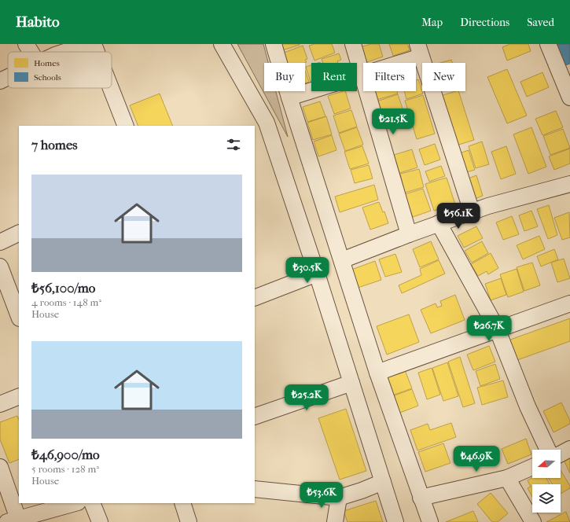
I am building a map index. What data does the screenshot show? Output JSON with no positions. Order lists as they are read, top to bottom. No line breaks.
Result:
{"legend":["Homes","Schools"],"north":"left","page":{"header":"Habito","nav":["Map","Directions","Saved"],"chip":["Buy","Rent","Filters","New"],"price":["₺21.5K","₺56.1K","₺30.5K","₺26.7K","₺25.2K","₺46.9K","₺53.6K"],"heading":"7 homes","list":[{"name":"₺56,100/mo","note":"4 rooms · 148 m² · House"},{"name":"₺46,900/mo","note":"5 rooms · 128 m² · House"}]}}
